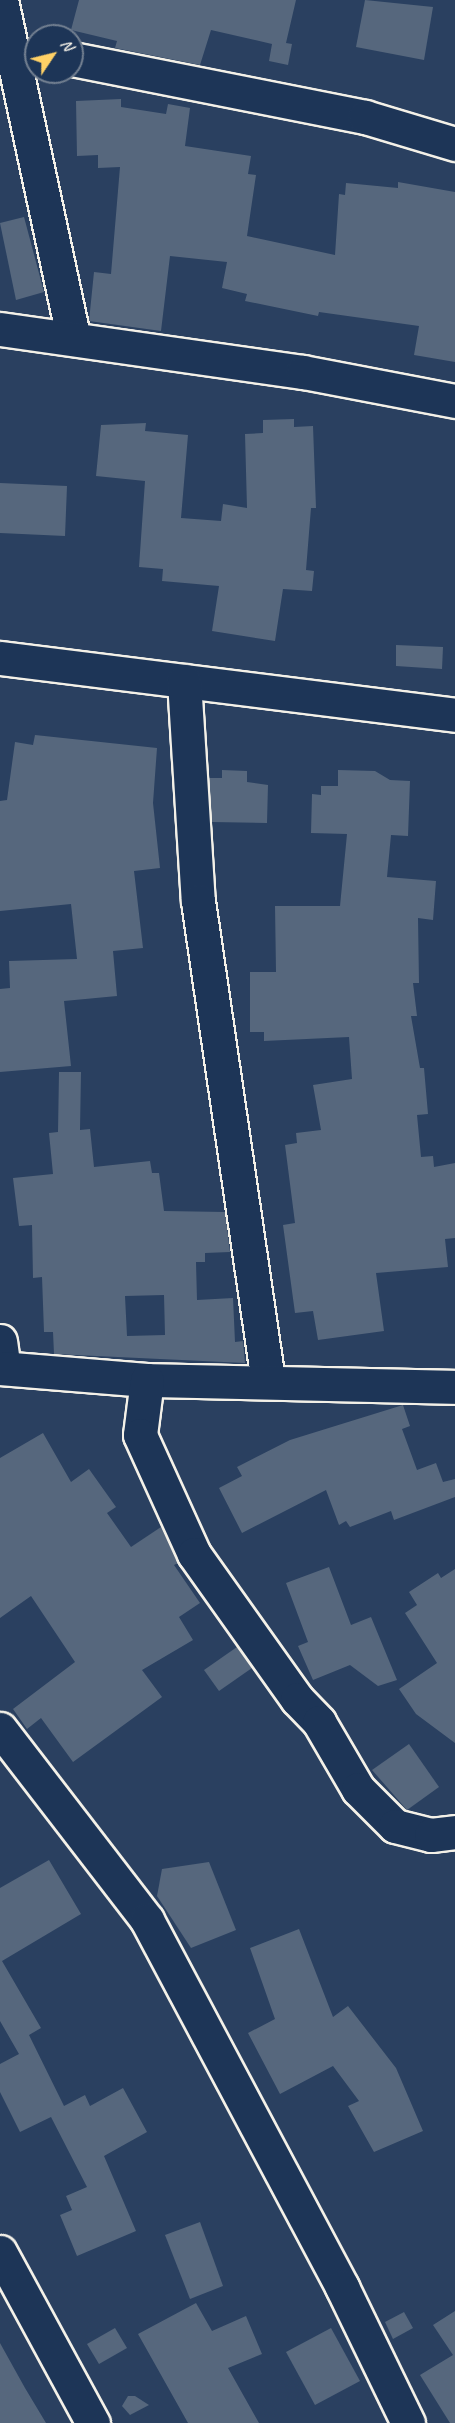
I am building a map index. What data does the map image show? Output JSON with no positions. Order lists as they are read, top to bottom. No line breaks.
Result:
{"north":"top right"}
